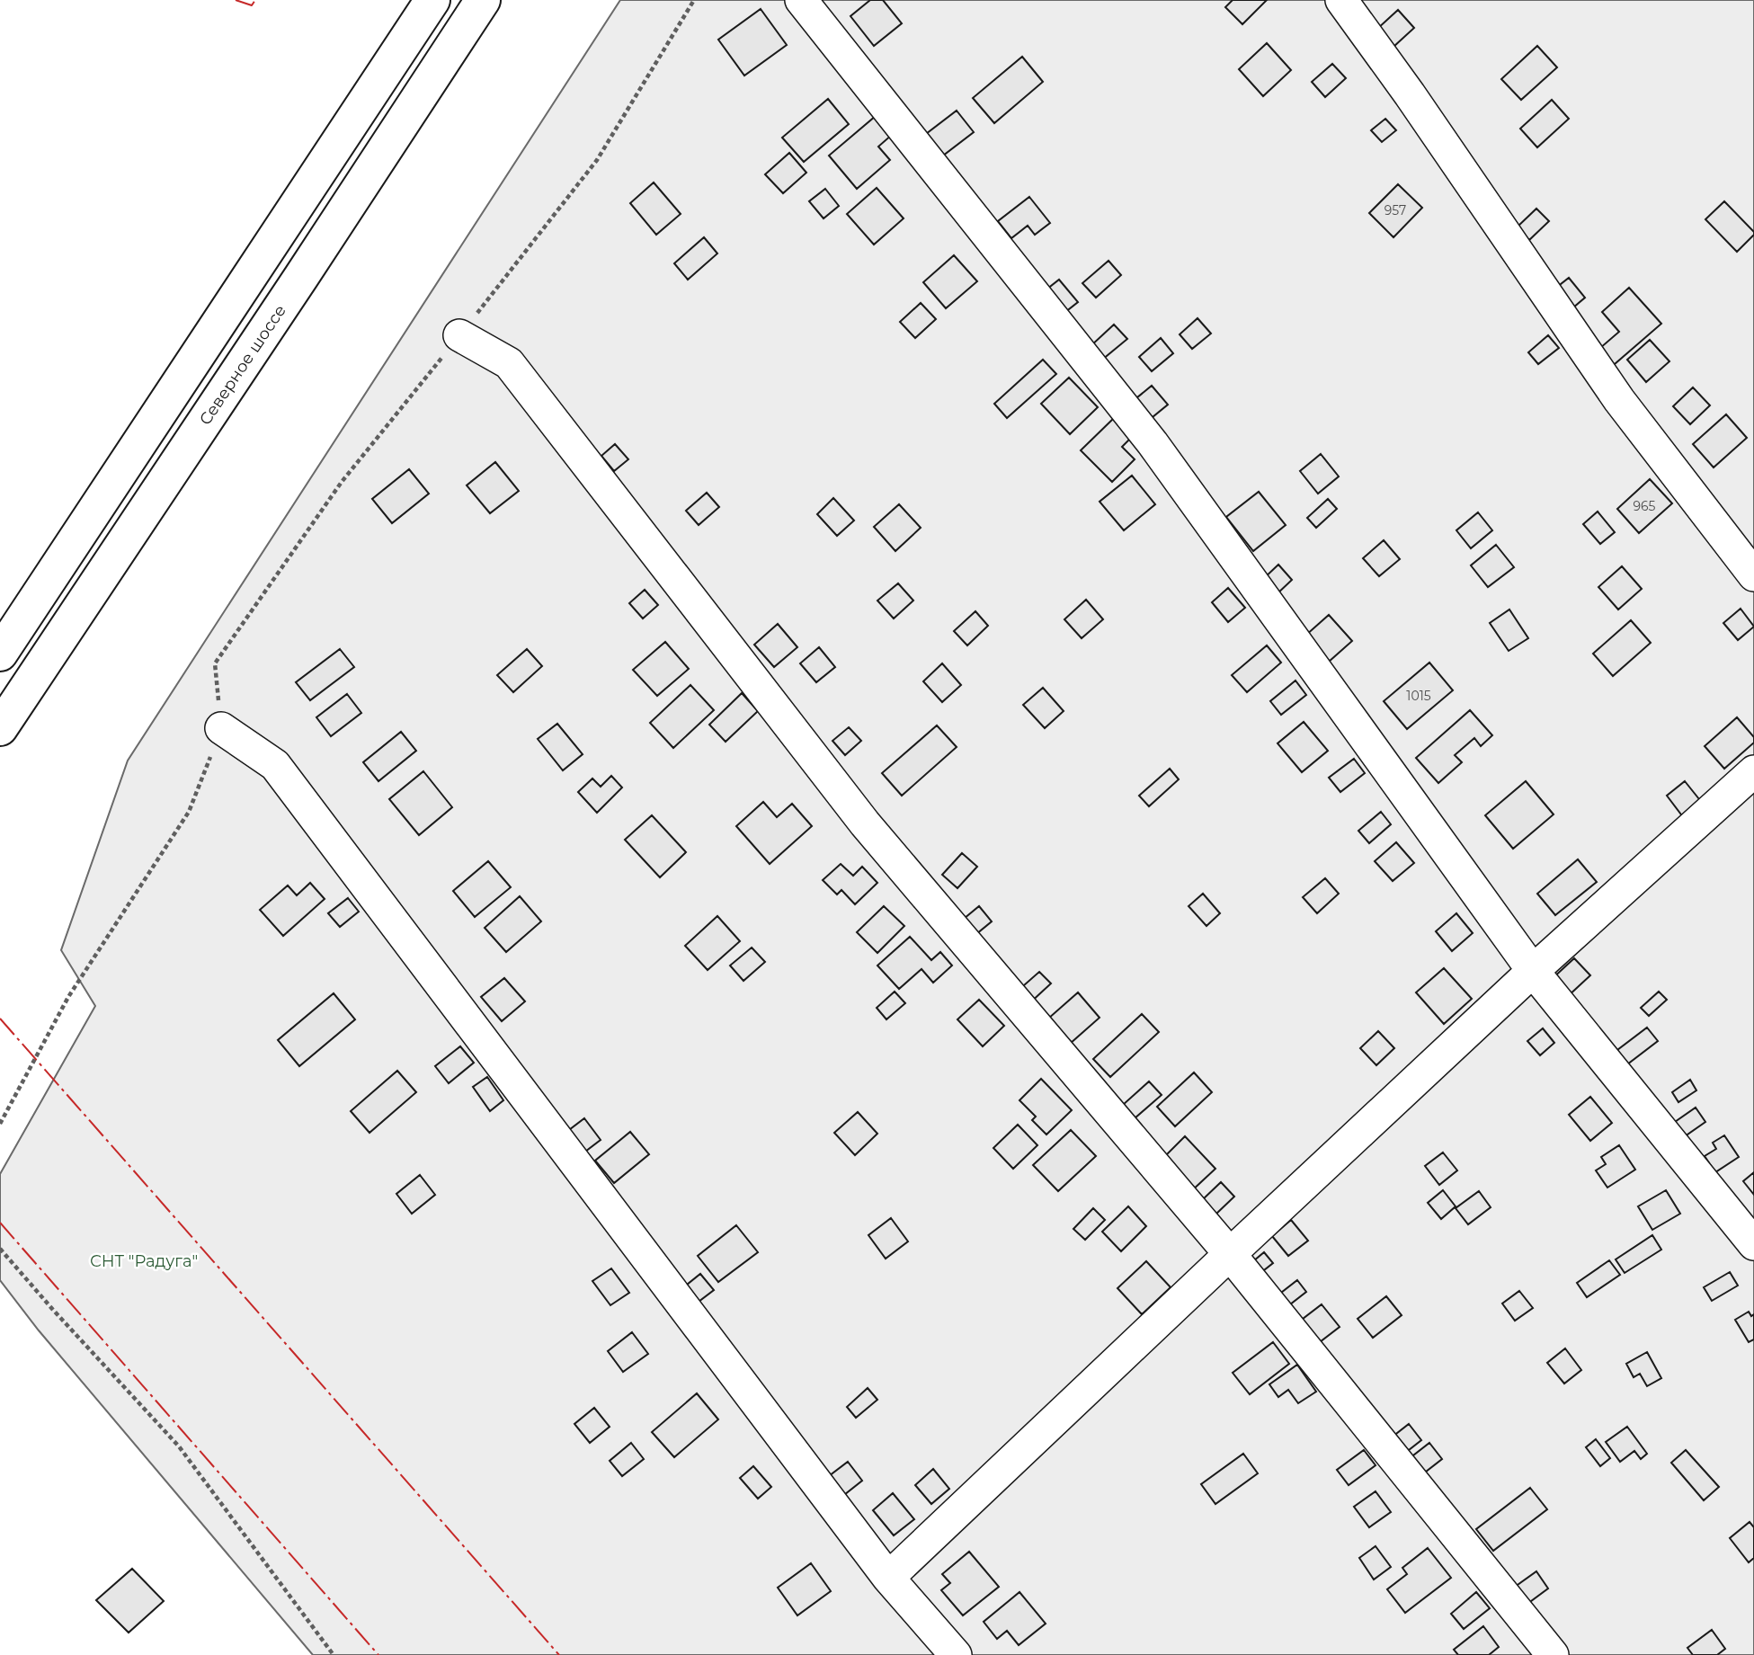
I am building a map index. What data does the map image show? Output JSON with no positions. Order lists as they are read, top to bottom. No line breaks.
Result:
{"streets":{"main road":["Северное шоссе"]},"parks":["СНТ \"Радуга\""],"house_numbers":["957","965","1015"]}
